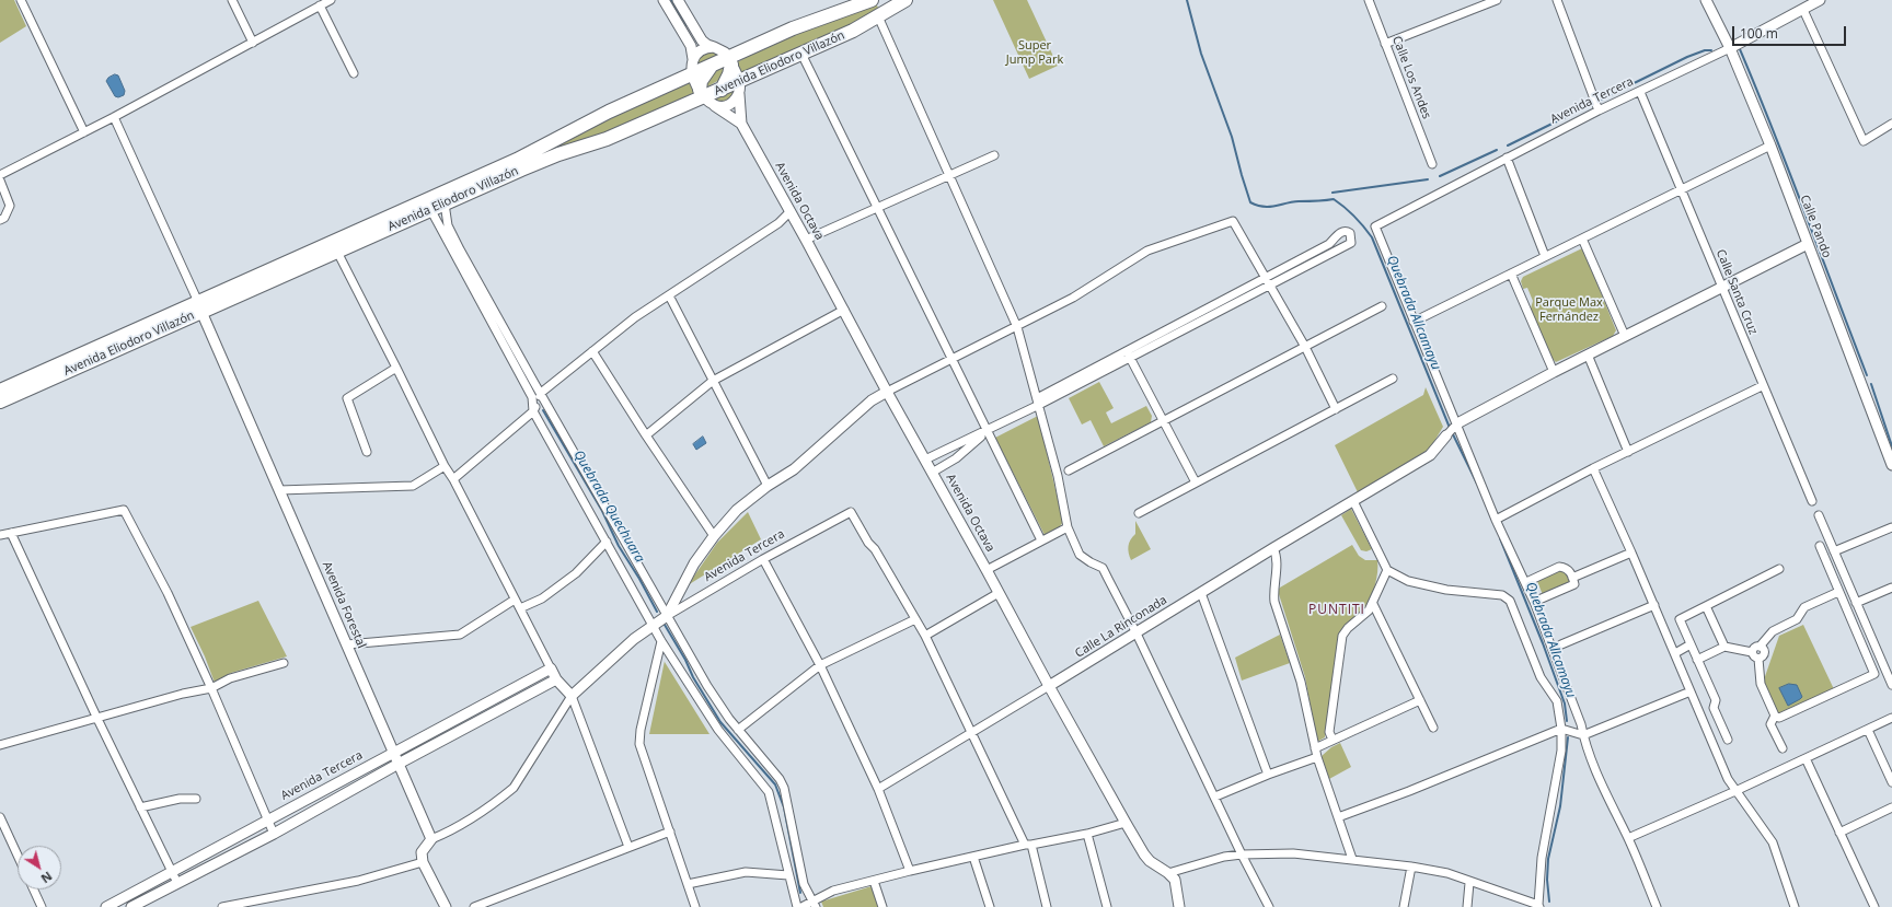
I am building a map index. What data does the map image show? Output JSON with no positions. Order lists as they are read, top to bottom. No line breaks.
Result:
{"streets":{"highway":["Avenida Eliodoro Villazón"],"street":["Calle Los Andes","Avenida Tercera","Avenida Octava","Calle Pando","Calle Santa Cruz","Avenida Forestal","Calle La Rinconada"]},"crossings":[["Avenida Eliodoro Villazón","Avenida Octava"],["Avenida Eliodoro Villazón","Avenida Forestal"],["Avenida Tercera","Calle Pando"],["Avenida Tercera","Calle Santa Cruz"],["Avenida Tercera","Avenida Forestal"],["Avenida Octava","Calle La Rinconada"]],"districts":["PUNTITI"],"water":["Quebrada Allcamayu","Quebrada Quechuara"],"parks":["Super Jump Park","Parque Max Fernández"],"scale_bar":"100 m","north":"bottom right"}
